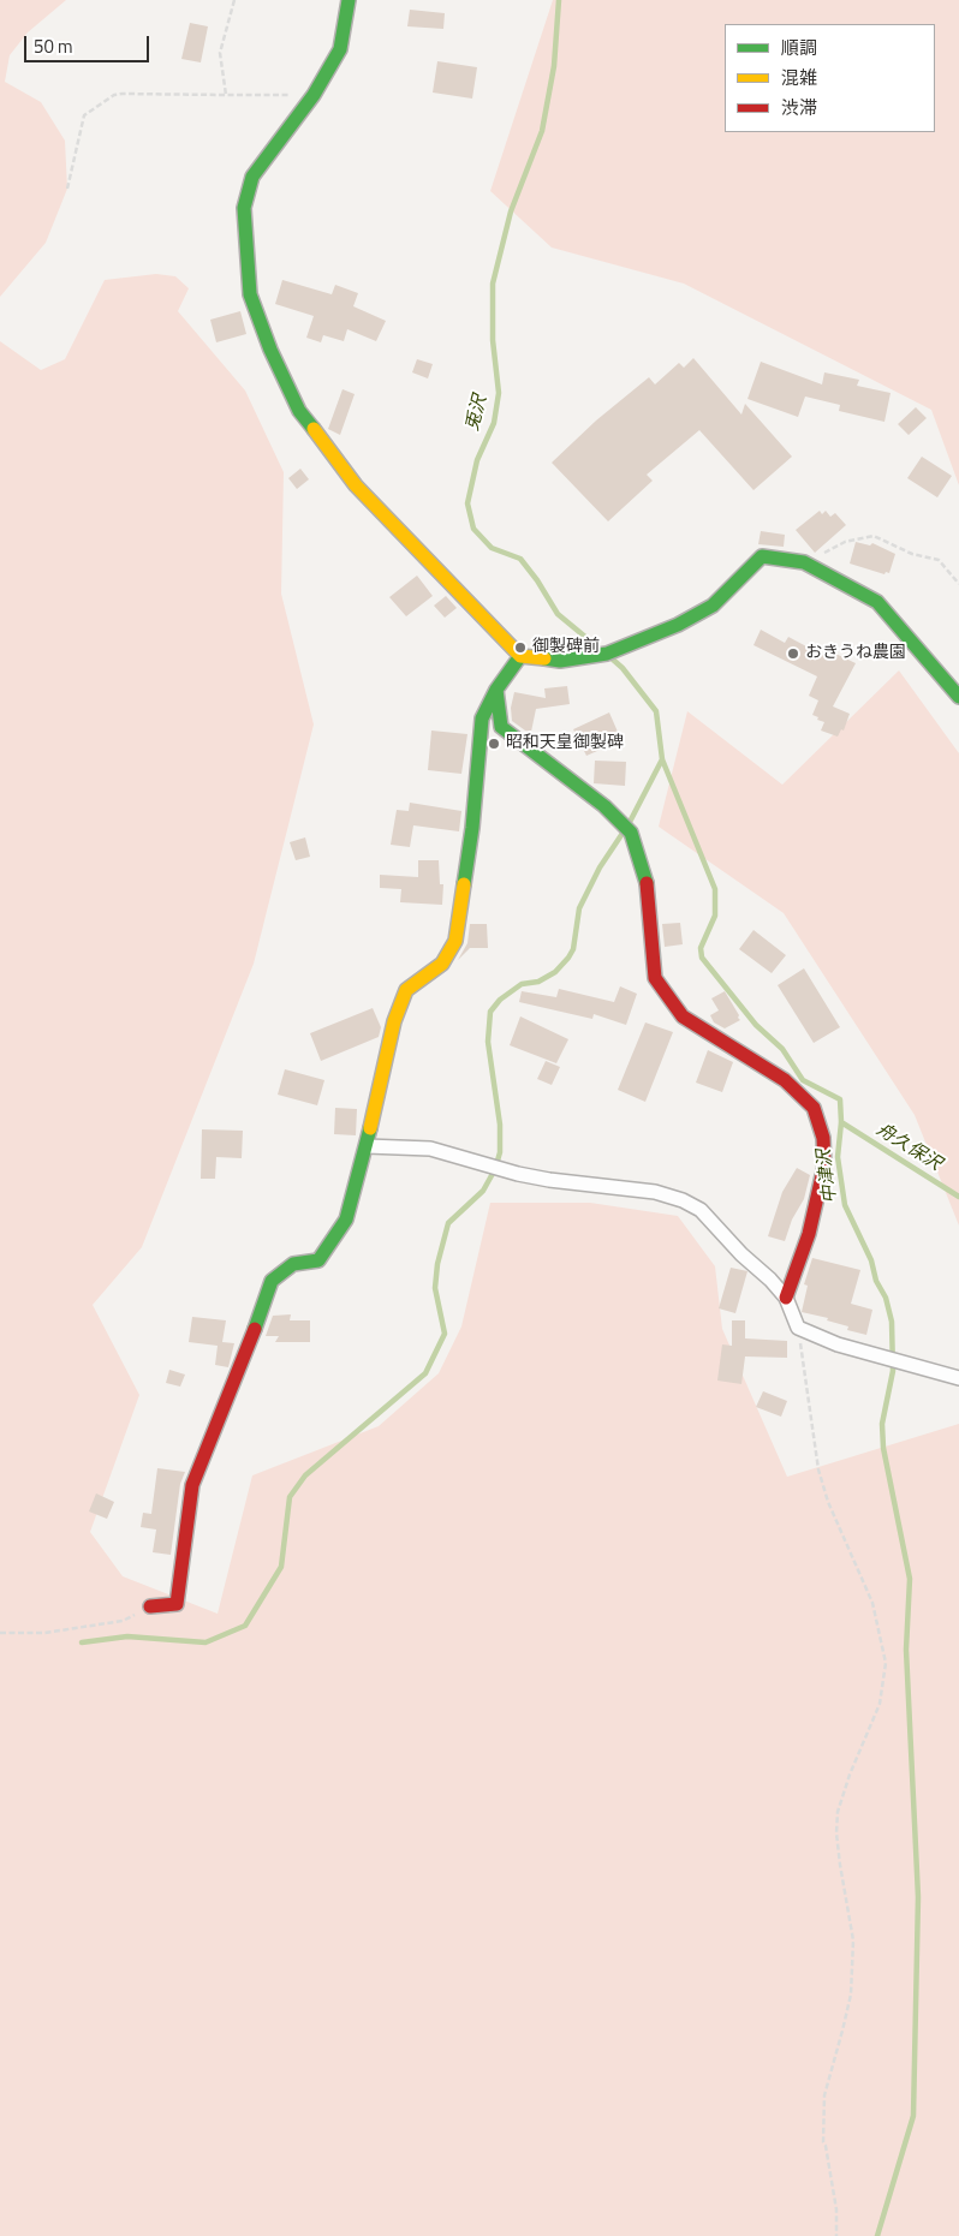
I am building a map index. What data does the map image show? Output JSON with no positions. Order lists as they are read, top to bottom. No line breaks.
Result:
{"water":["兎沢","舟久保沢","中津沢"],"places":["御製碑前","おきうね農園","昭和天皇御製碑"],"legend":["順調","混雑","渋滞"],"scale_bar":"50 m"}
